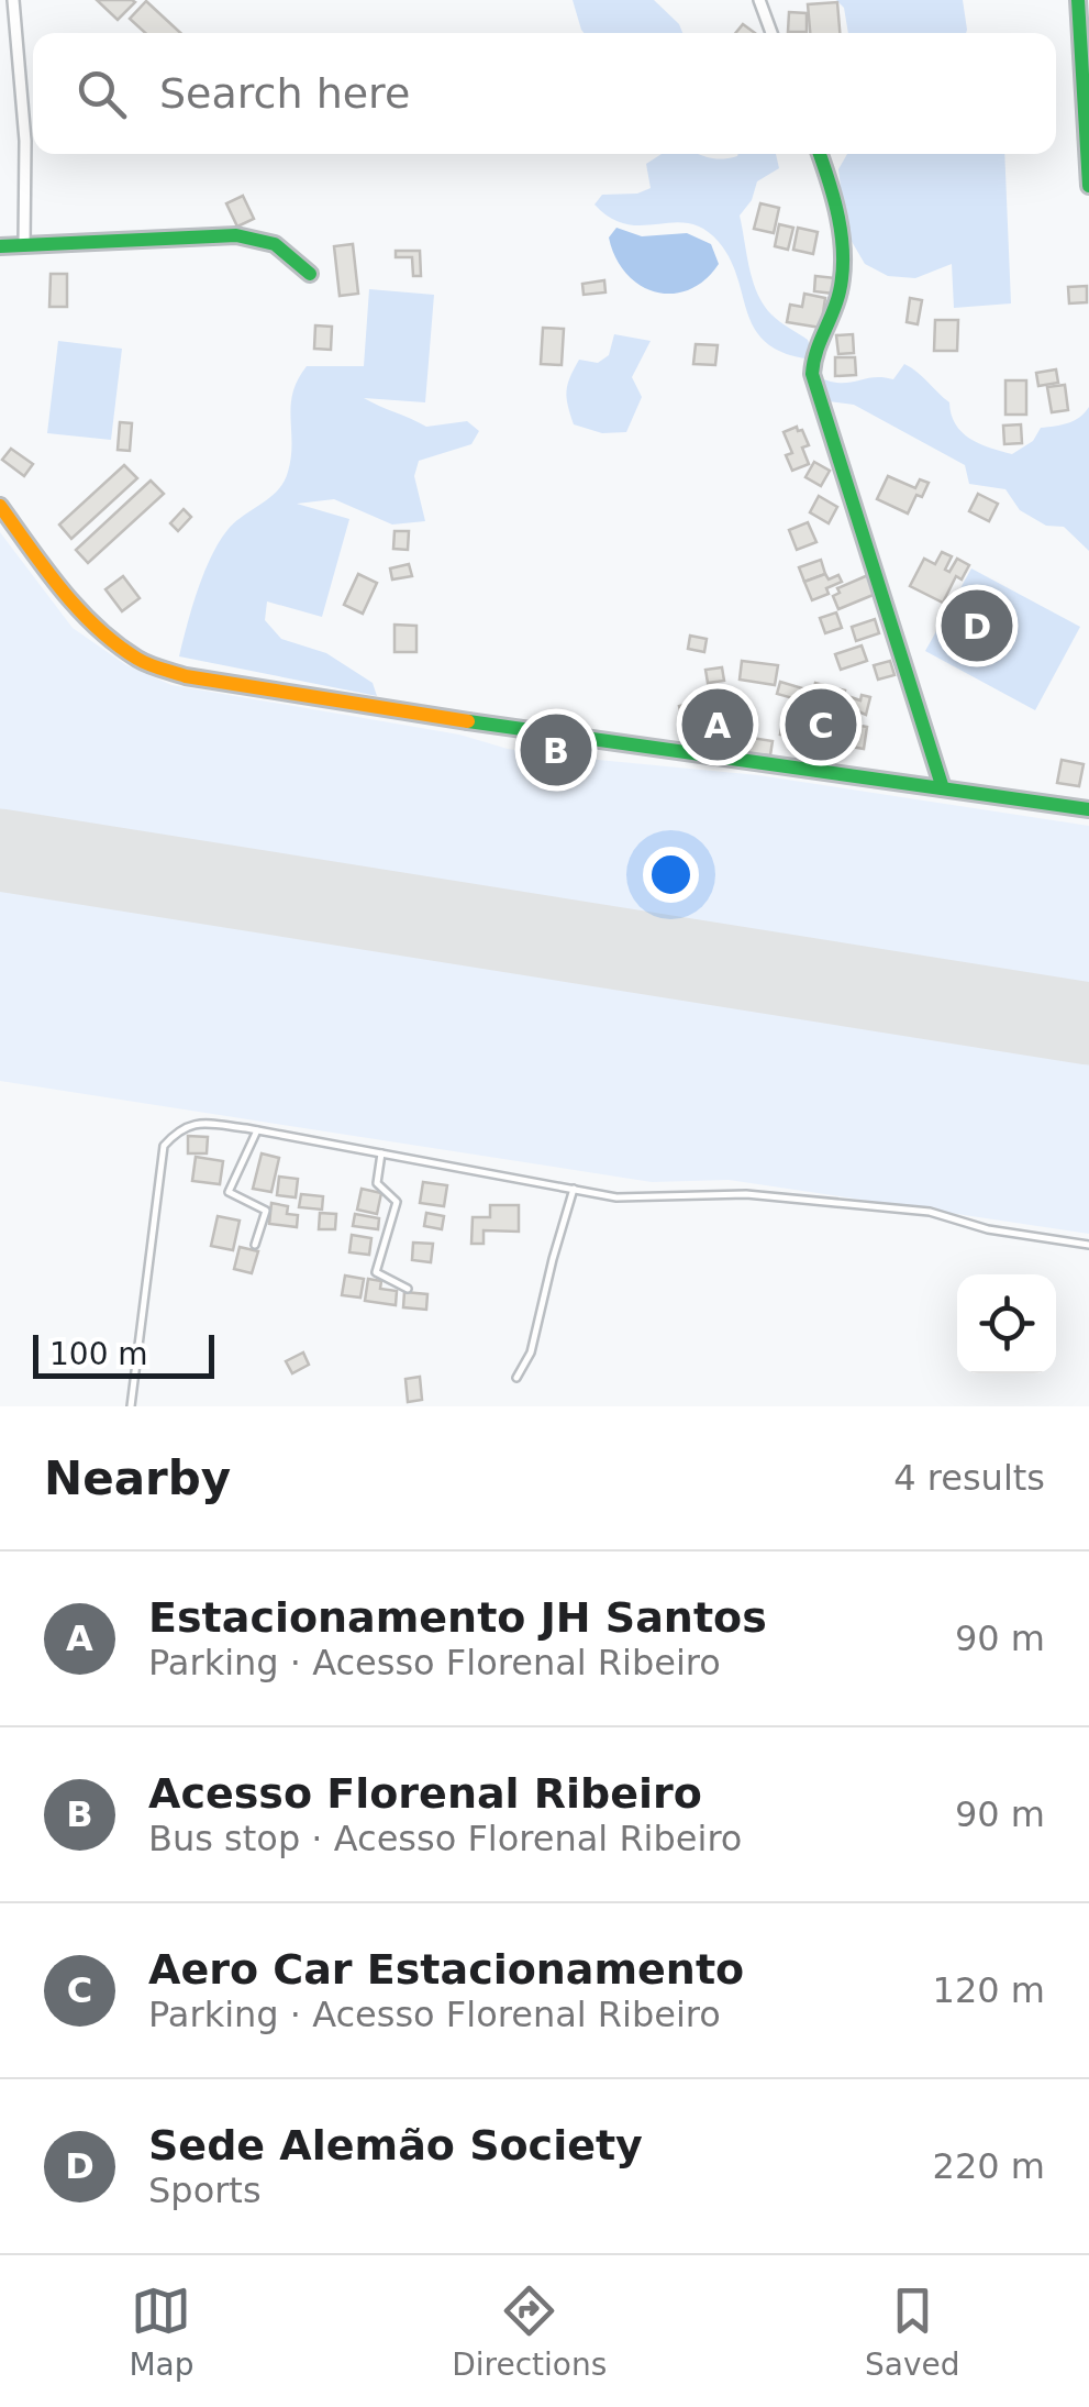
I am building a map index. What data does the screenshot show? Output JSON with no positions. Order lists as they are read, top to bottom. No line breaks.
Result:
{"scale_bar":"100 m","page":{"search":"Search here","pins":["D","A","C","B"],"scale":"100 m","heading":["Nearby","4 results"],"list":[{"mark":"A","name":"Estacionamento JH Santos","note":"Parking · Acesso Florenal Ribeiro","value":"90 m"},{"mark":"B","name":"Acesso Florenal Ribeiro","note":"Bus stop · Acesso Florenal Ribeiro","value":"90 m"},{"mark":"C","name":"Aero Car Estacionamento","note":"Parking · Acesso Florenal Ribeiro","value":"120 m"},{"mark":"D","name":"Sede Alemão Society","note":"Sports","value":"220 m"}],"nav":["Map","Directions","Saved"]}}
